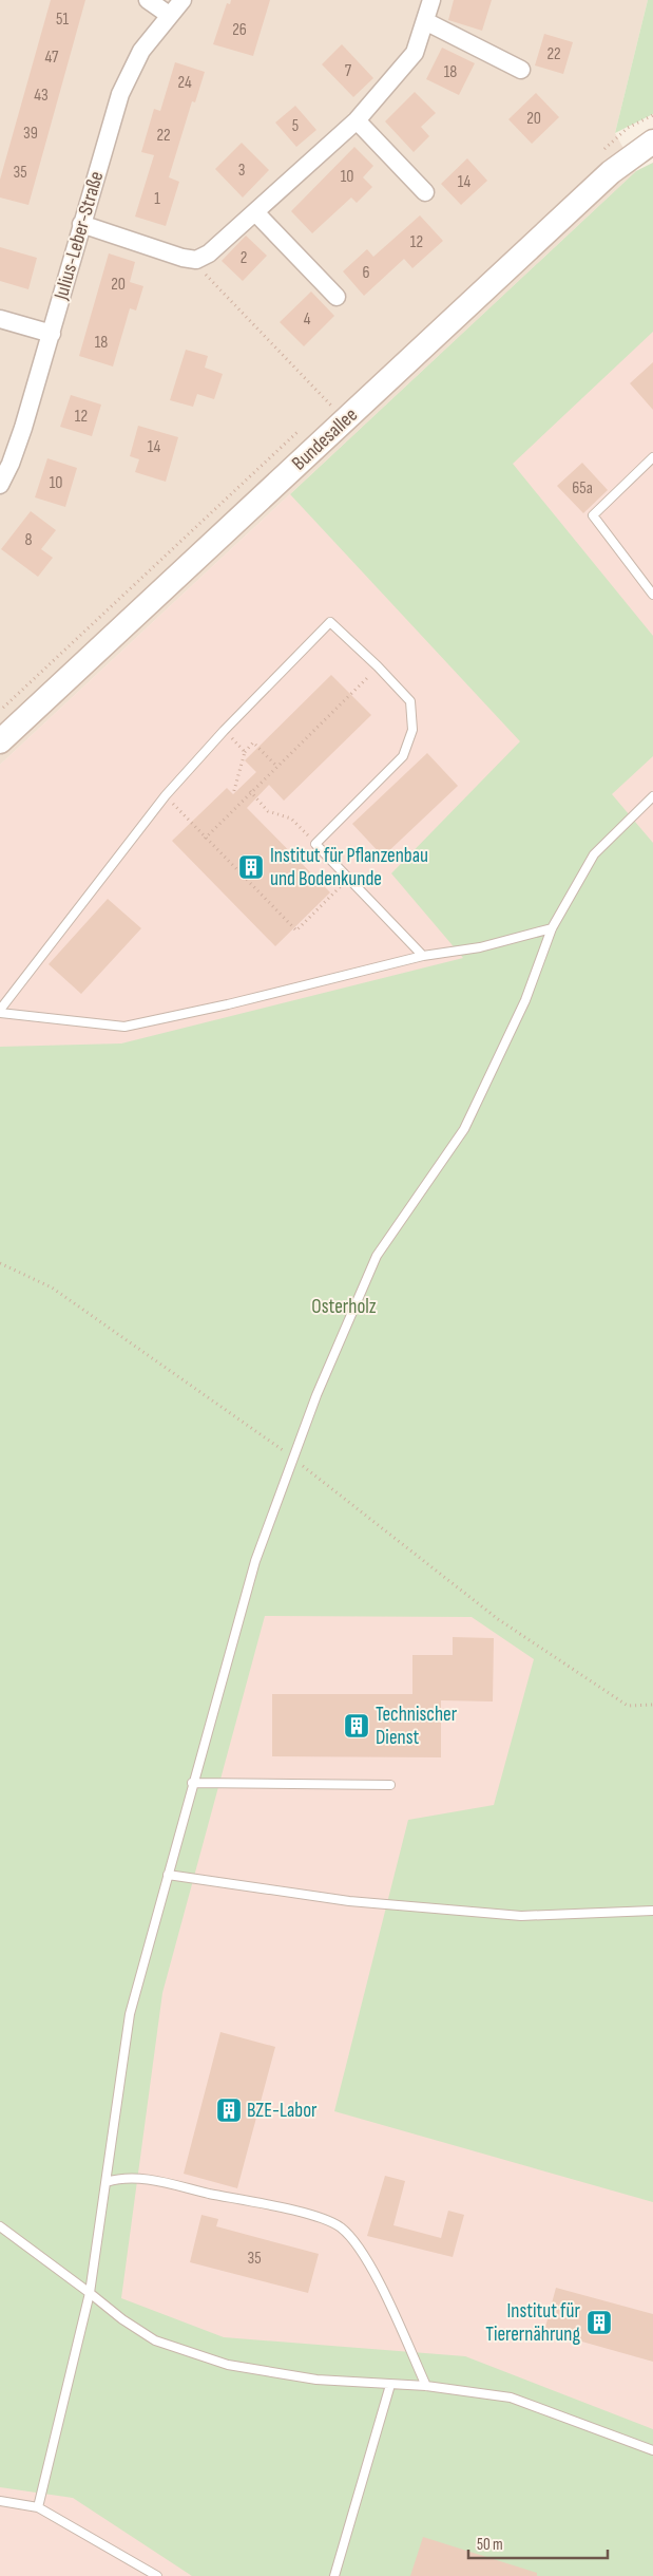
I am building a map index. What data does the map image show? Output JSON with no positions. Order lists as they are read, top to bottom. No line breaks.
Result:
{"streets":{"main road":["Bundesallee"],"street":["Julius-Leber-Straße"]},"parks":["Osterholz"],"places":{"building":["Institut für Pflanzenbau und Bodenkunde","Technischer Dienst","BZE-Labor","Institut für Tierernährung"]},"house_numbers":["51","26","22","47","7","18","24","43","20","5","39","22","3","35","10","14","1","12","2","6","20","4","18","12","14","10","65a","8","35"],"scale_bar":"50 m"}
